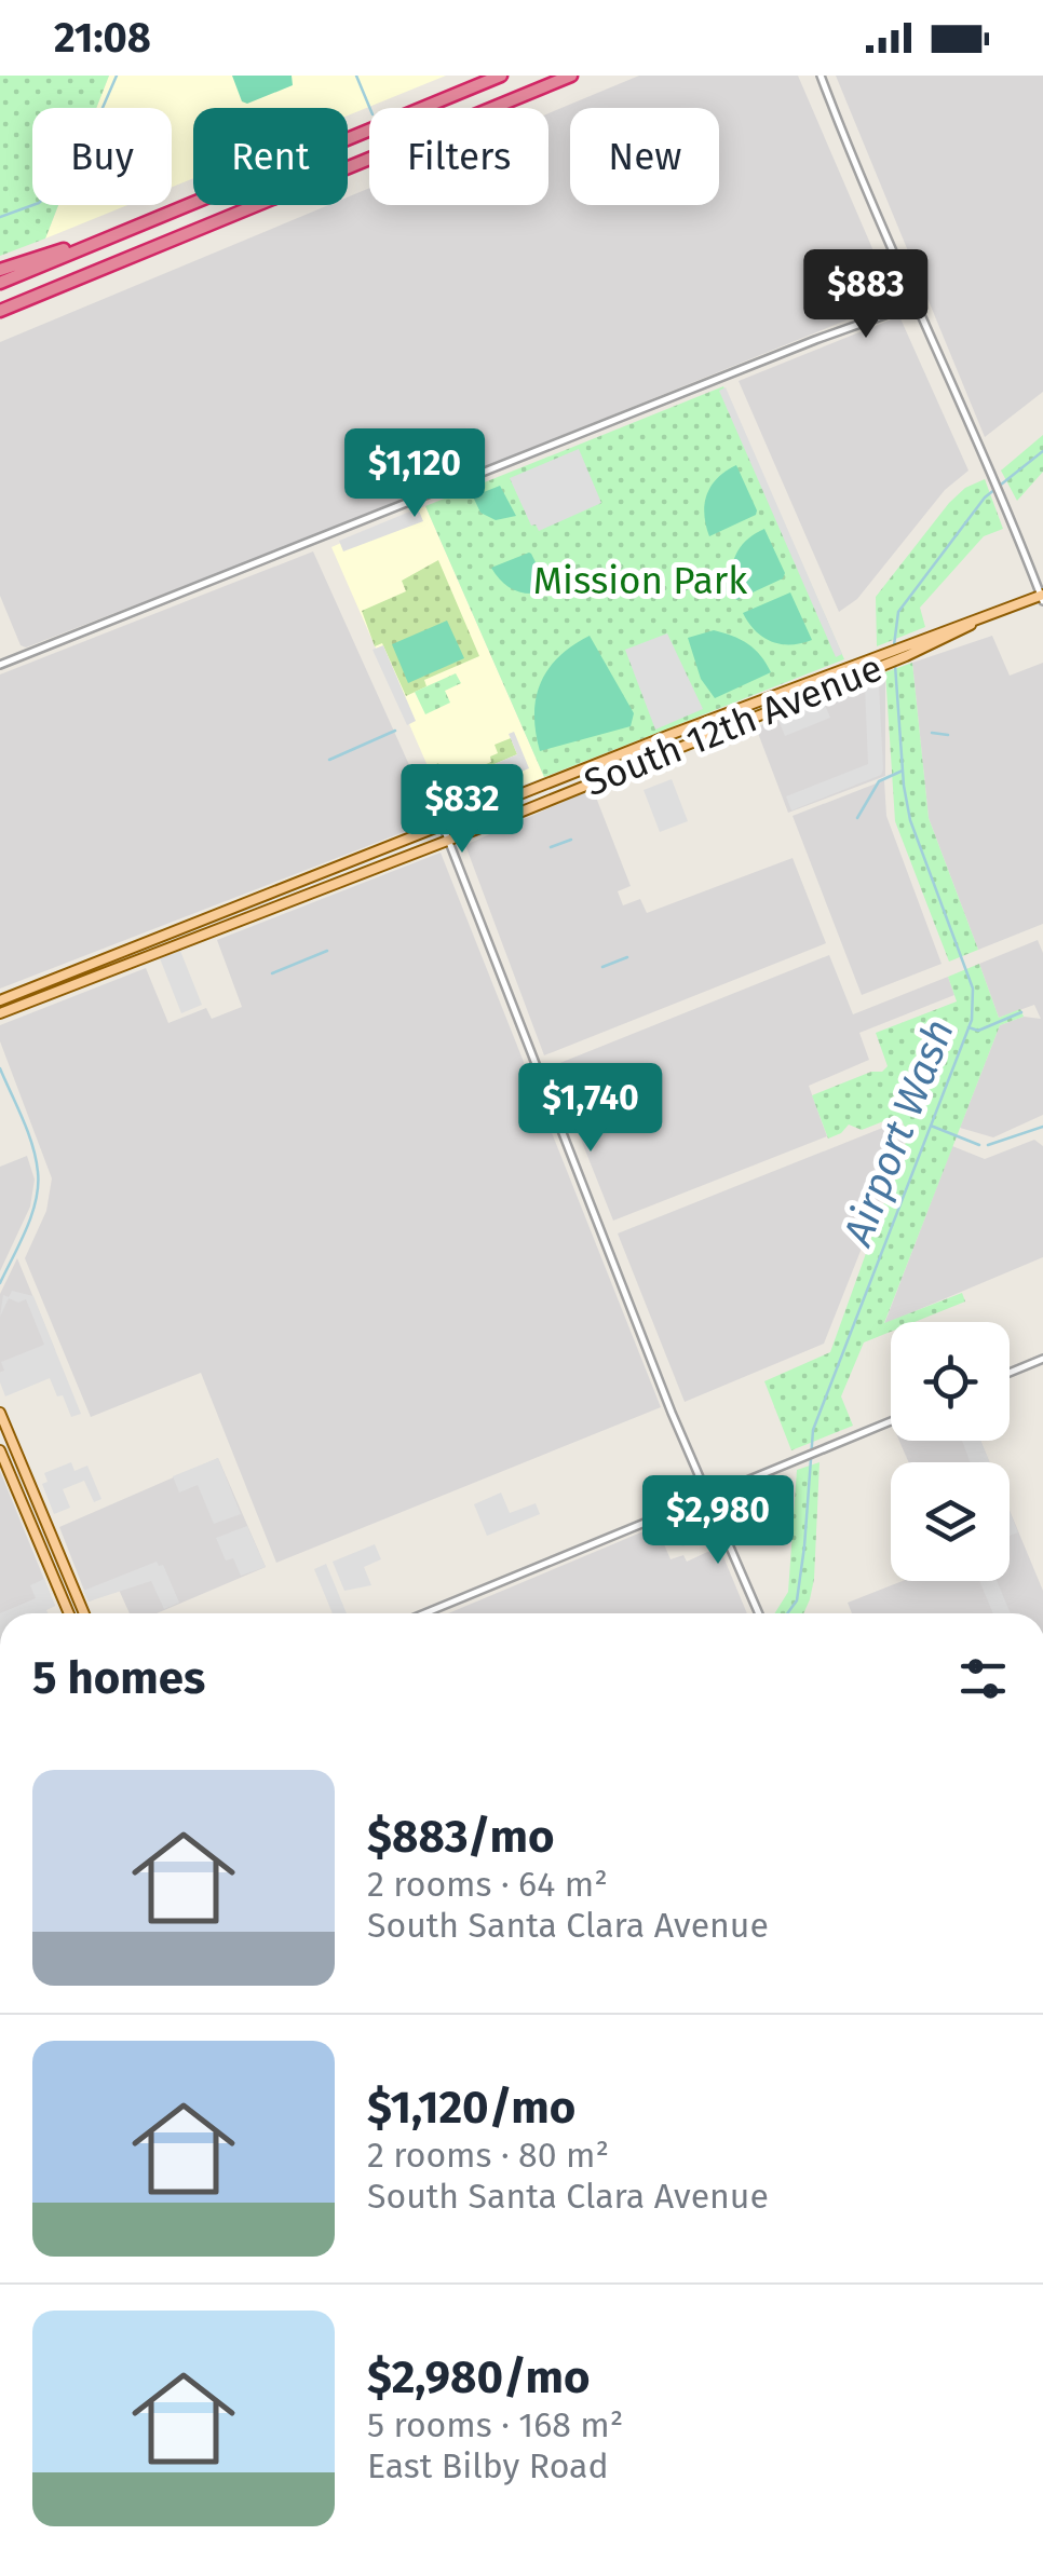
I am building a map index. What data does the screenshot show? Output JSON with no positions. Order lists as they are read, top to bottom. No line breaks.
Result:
{"streets":{"main road":["South 12th Avenue"]},"water":["Airport Wash"],"parks":["Mission Park"],"page":{"status":"21:08","chip":["Buy","Rent","Filters","New"],"price":["$883","$1,120","$832","$1,740","$2,980"],"heading":"5 homes","list":[{"name":"$883/mo","note":"2 rooms · 64 m² · South Santa Clara Avenue"},{"name":"$1,120/mo","note":"2 rooms · 80 m² · South Santa Clara Avenue"},{"name":"$2,980/mo","note":"5 rooms · 168 m² · East Bilby Road"}]}}
